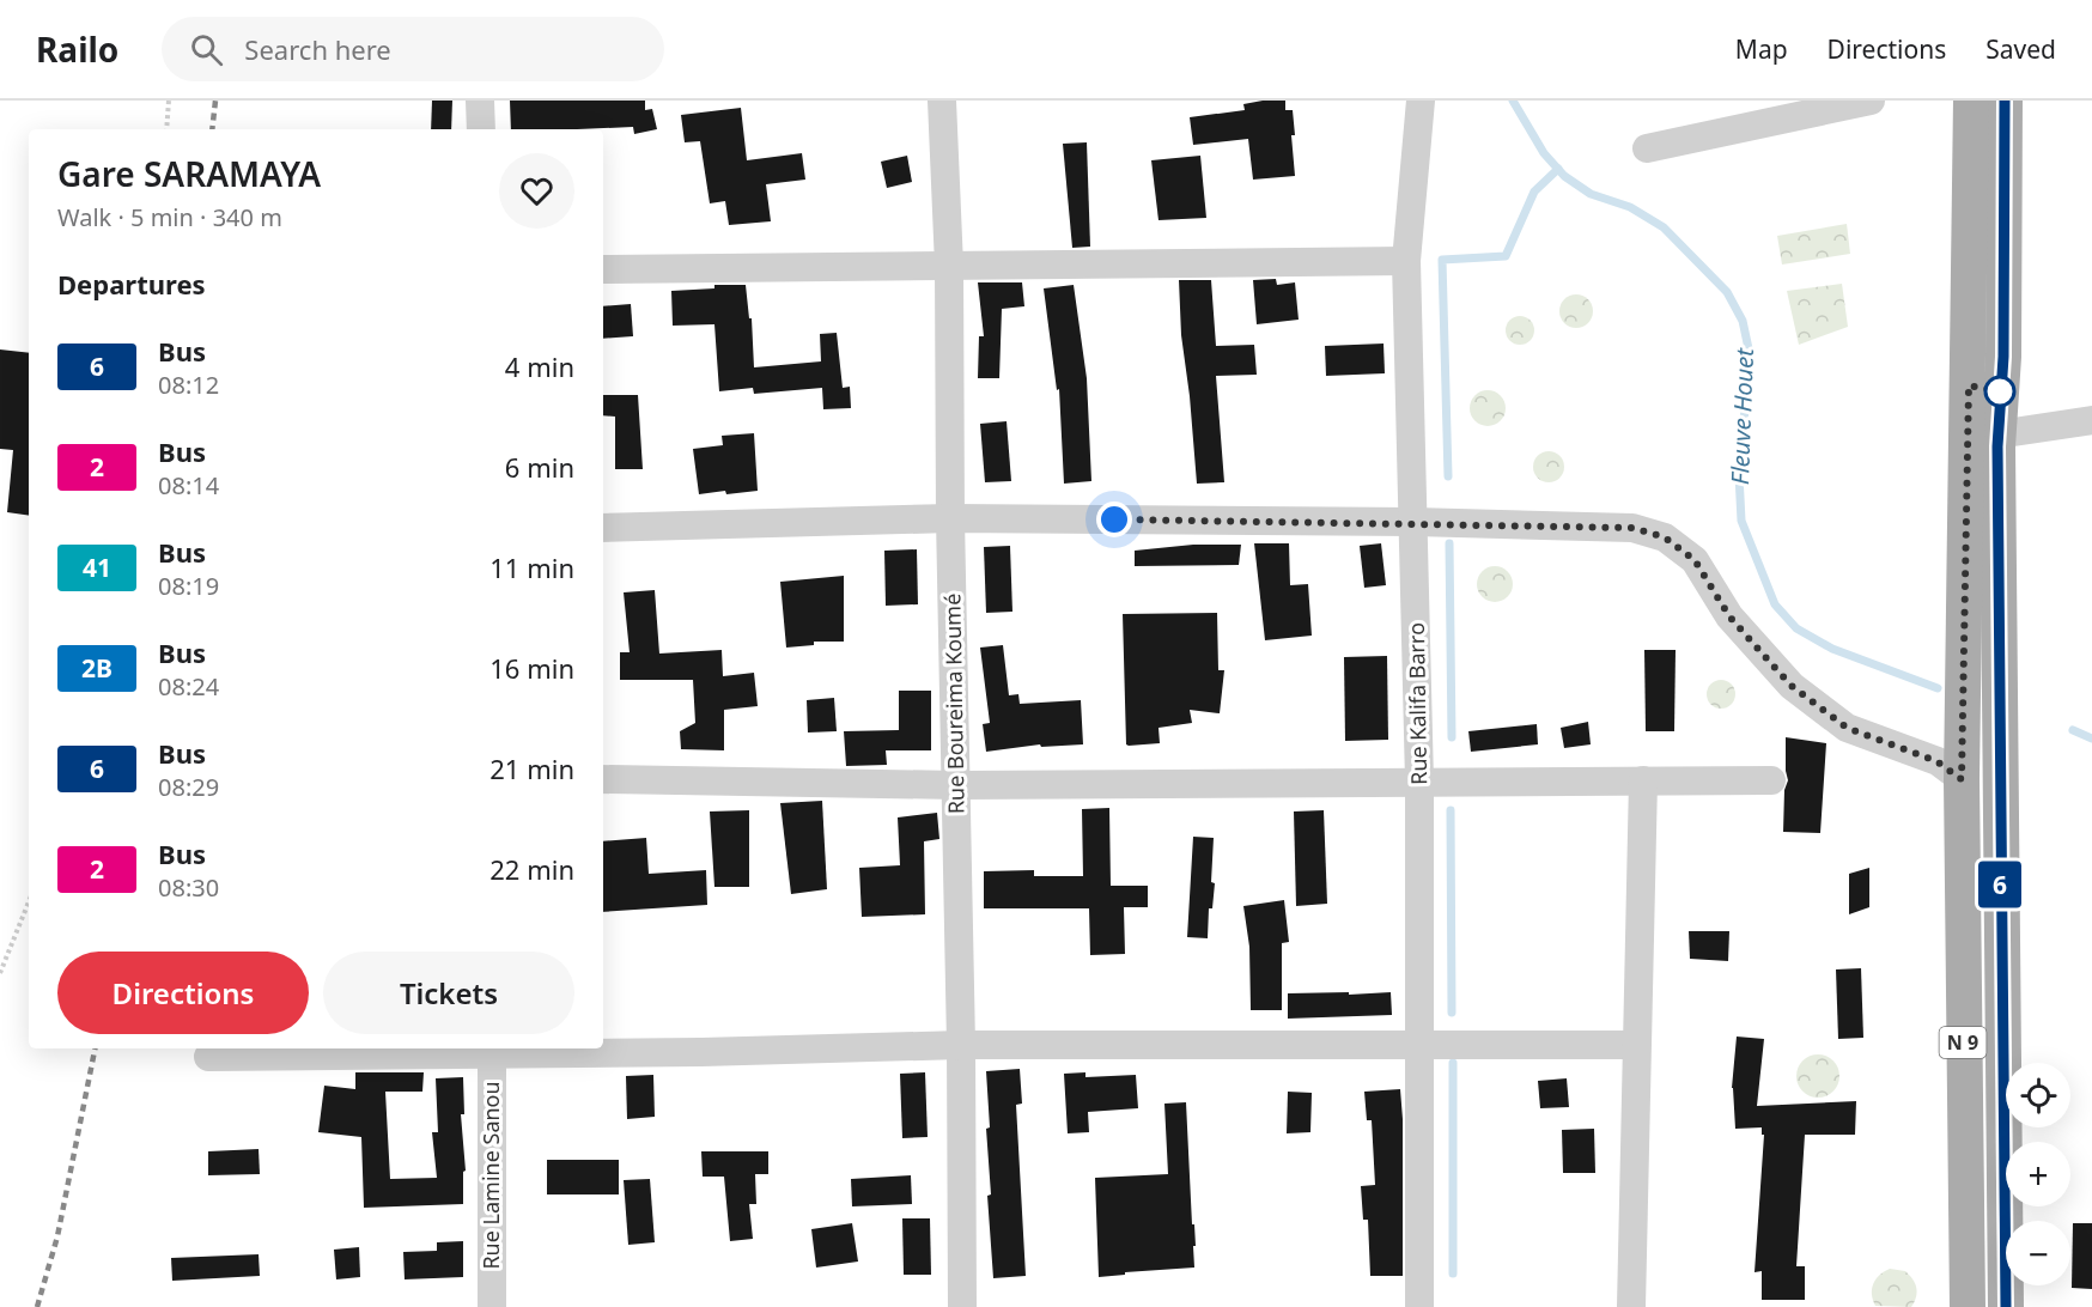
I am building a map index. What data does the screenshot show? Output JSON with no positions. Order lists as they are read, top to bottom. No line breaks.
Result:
{"streets":{"main road":["N 9"],"street":["Rue Boureima Koumé","Rue Kalifa Barro","Rue Lamine Sanou"]},"water":["Fleuve Houet"],"lines":["bus line 6"],"page":{"header":"Railo","search":"Search here","nav":["Map","Directions","Saved"],"on_map":"6","heading":[["Gare SARAMAYA","Walk · 5 min · 340 m"],"Departures"],"list":[{"mark":"6","name":"Bus","note":"08:12","value":"4 min"},{"mark":"2","name":"Bus","note":"08:14","value":"6 min"},{"mark":"41","name":"Bus","note":"08:19","value":"11 min"},{"mark":"2B","name":"Bus","note":"08:24","value":"16 min"},{"mark":"6","name":"Bus","note":"08:29","value":"21 min"},{"mark":"2","name":"Bus","note":"08:30","value":"22 min"}],"buttons":["Directions","Tickets"],"map_buttons":["+","−"]}}
